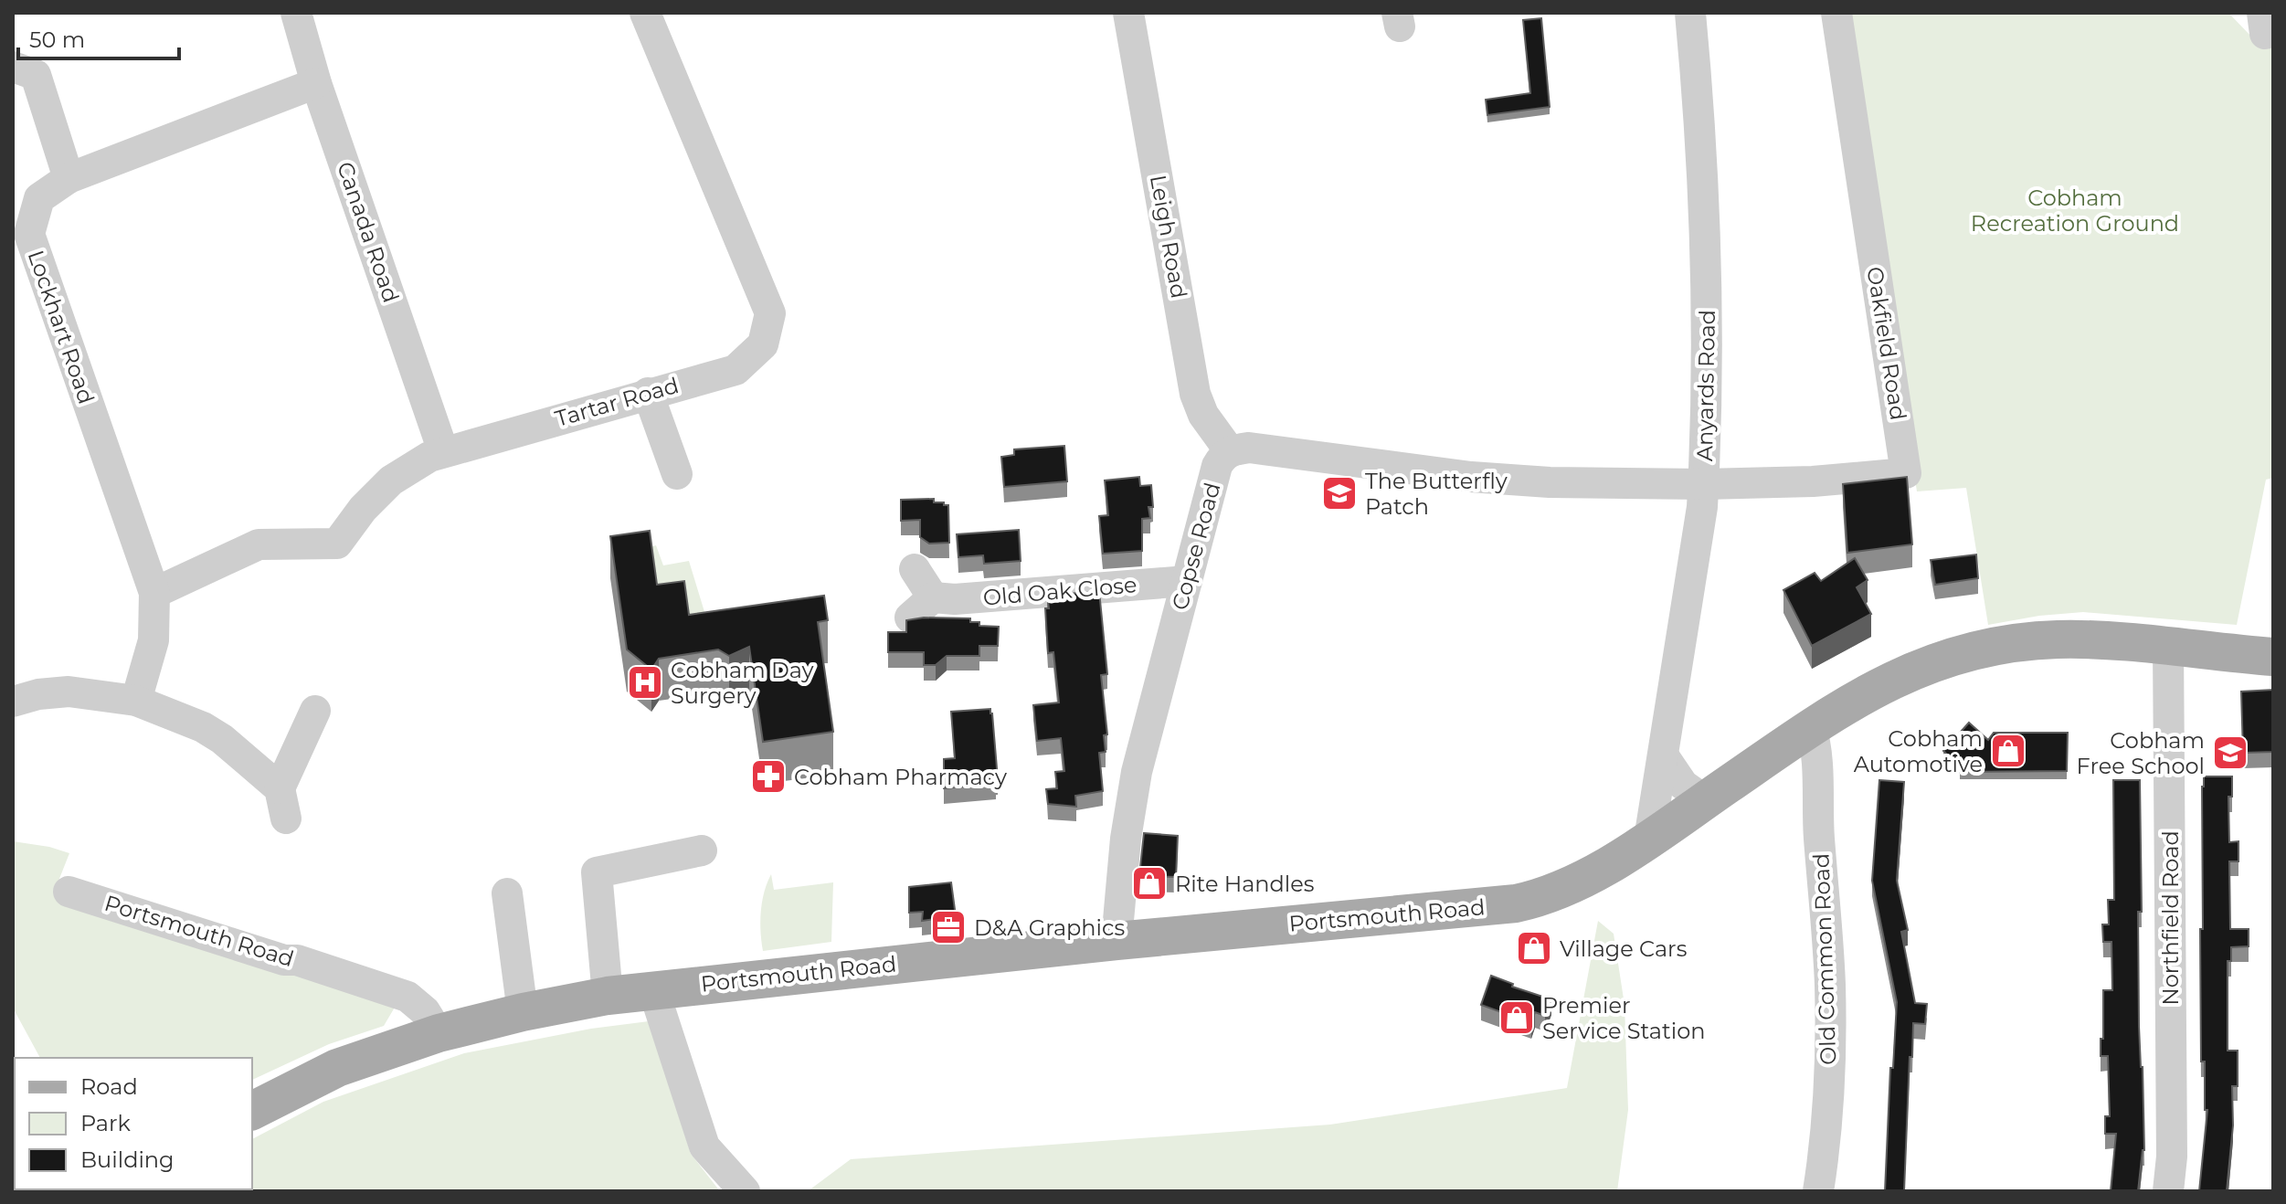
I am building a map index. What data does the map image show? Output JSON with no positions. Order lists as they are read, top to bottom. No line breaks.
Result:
{"streets":{"main road":["Portsmouth Road"],"street":["Canada Road","Leigh Road","Lockhart Road","Oakfield Road","Anyards Road","Tartar Road","Copse Road","Old Oak Close","Northfield Road","Old Common Road"]},"crossings":[["Canada Road","Lockhart Road"],["Canada Road","Tartar Road"],["Leigh Road","Copse Road"],["Lockhart Road","Tartar Road"],["Oakfield Road","Anyards Road"],["Anyards Road","Portsmouth Road"],["Copse Road","Old Oak Close"],["Copse Road","Portsmouth Road"],["Portsmouth Road","Northfield Road"],["Portsmouth Road","Old Common Road"]],"parks":["Cobham Recreation Ground"],"places":{"school or university":["The Butterfly Patch","Cobham Free School"],"hospital":["Cobham Day Surgery"],"shop":["Cobham Automotive","Rite Handles","Village Cars","Premier Service Station"],"pharmacy":["Cobham Pharmacy"],"office":["D&A Graphics"]},"legend":["Road","Park","Building"],"scale_bar":"50 m"}
